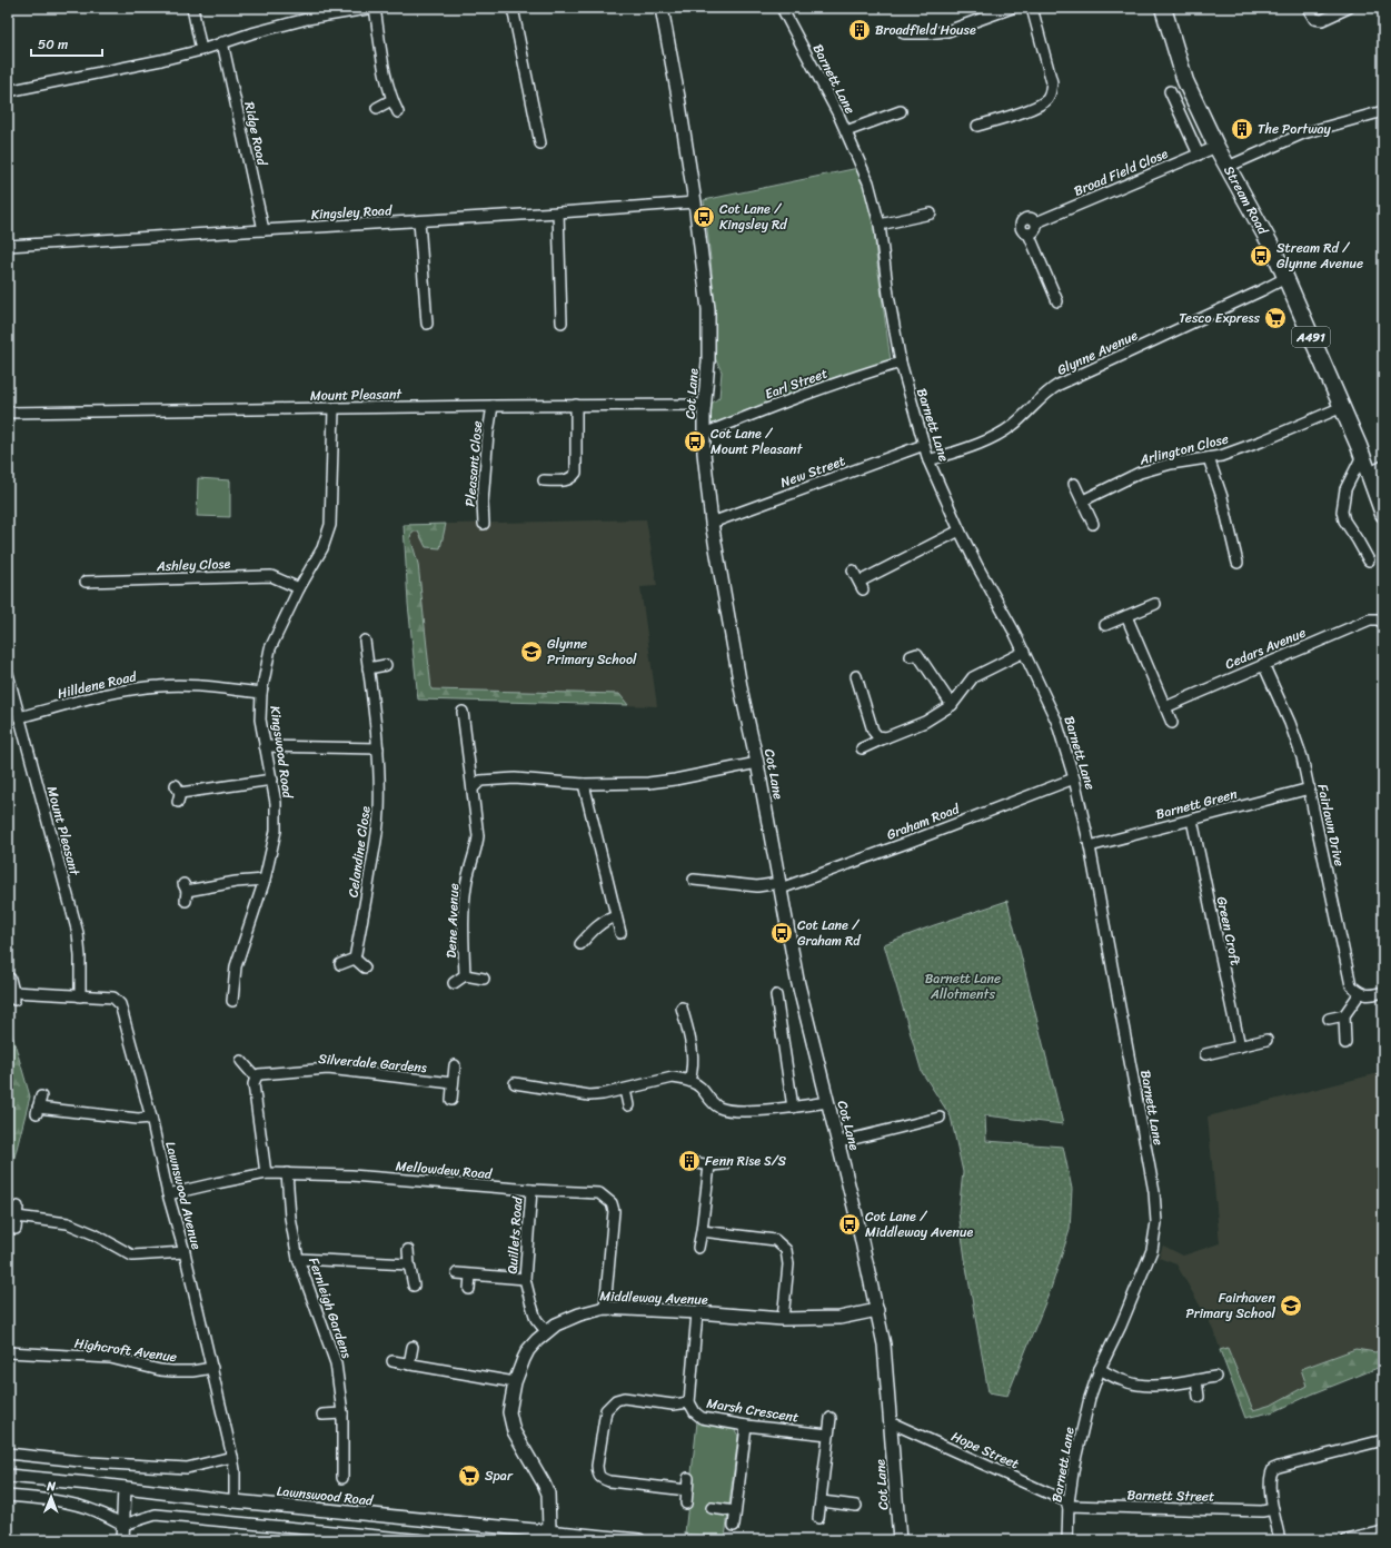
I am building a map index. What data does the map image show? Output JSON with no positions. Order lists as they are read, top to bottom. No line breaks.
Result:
{"streets":{"highway":["Stream Road","A491"],"street":["Barnett Lane","Ridge Road","Broad Field Close","Kingsley Road","Glynne Avenue","Earl Street","Cot Lane","Mount Pleasant","Arlington Close","Pleasant Close","New Street","Ashley Close","Cedars Avenue","Hilldene Road","Kingswood Road","Barnett Green","Graham Road","Fairlawn Drive","Celandine Close","Dene Avenue","Green Croft","Silverdale Gardens","Mellowdew Road","Lawnswood Avenue","Quillets Road","Middleway Avenue","Fernleigh Gardens","Highcroft Avenue","Marsh Crescent","Hope Street","Lawnswood Road","Barnett Street"]},"crossings":[["Barnett Lane","Glynne Avenue"],["Barnett Lane","Earl Street"],["Barnett Lane","New Street"],["Barnett Lane","Barnett Green"],["Barnett Lane","Graham Road"],["Barnett Lane","Hope Street"],["Barnett Lane","Barnett Street"],["Ridge Road","Kingsley Road"],["Broad Field Close","Stream Road"],["Stream Road","Glynne Avenue"],["Stream Road","Arlington Close"],["Kingsley Road","Cot Lane"],["Earl Street","Cot Lane"],["Cot Lane","Mount Pleasant"],["Cot Lane","New Street"],["Cot Lane","Graham Road"],["Cot Lane","Middleway Avenue"],["Cot Lane","Hope Street"],["Mount Pleasant","Pleasant Close"],["Mount Pleasant","Hilldene Road"],["Mount Pleasant","Kingswood Road"],["Mount Pleasant","Lawnswood Avenue"],["Ashley Close","Kingswood Road"],["Cedars Avenue","Fairlawn Drive"],["Hilldene Road","Kingswood Road"],["Barnett Green","Fairlawn Drive"],["Barnett Green","Green Croft"],["Mellowdew Road","Lawnswood Avenue"],["Mellowdew Road","Quillets Road"],["Mellowdew Road","Middleway Avenue"],["Mellowdew Road","Fernleigh Gardens"],["Lawnswood Avenue","Highcroft Avenue"],["Lawnswood Avenue","Lawnswood Road"],["Quillets Road","Middleway Avenue"],["Middleway Avenue","Marsh Crescent"],["Middleway Avenue","Lawnswood Road"],["Hope Street","Barnett Street"]],"parks":["Barnett Lane Allotments"],"places":{"building":["Broadfield House","The Portway","Fenn Rise S/S"],"bus stop":["Cot Lane / Kingsley Rd","Stream Rd / Glynne Avenue","Cot Lane / Mount Pleasant","Cot Lane / Graham Rd","Cot Lane / Middleway Avenue"],"supermarket":["Tesco Express","Spar"],"school or university":["Glynne Primary School","Fairhaven Primary School"]},"scale_bar":"50 m","north":"top"}
